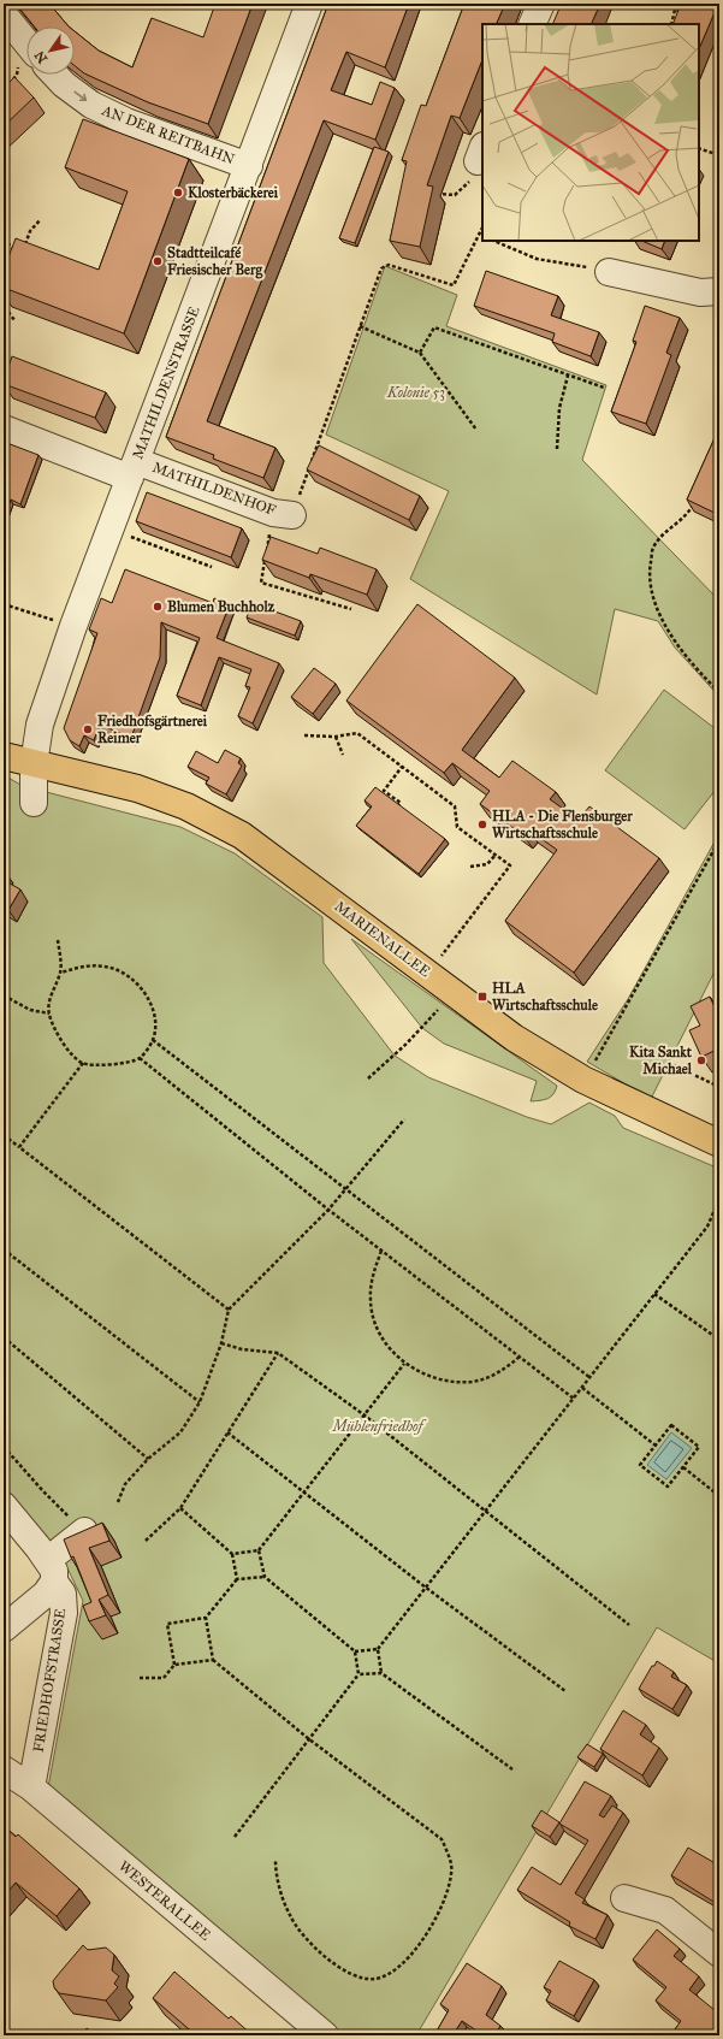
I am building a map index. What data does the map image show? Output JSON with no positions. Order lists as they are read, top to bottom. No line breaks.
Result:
{"streets":{"main road":["MARIENALLEE"],"street":["AN DER REITBAHN","MATHILDENSTRASSE","MATHILDENHOF","FRIEDHOFSTRASSE","WESTERALLEE"]},"crossings":[["AN DER REITBAHN","MATHILDENSTRASSE"],["MATHILDENSTRASSE","MATHILDENHOF"],["MATHILDENSTRASSE","MARIENALLEE"],["FRIEDHOFSTRASSE","WESTERALLEE"]],"one_way":["AN DER REITBAHN"],"parks":["Kolonie 53","Mühlenfriedhof"],"places":{"other":["Klosterbäckerei","Stadtteilcafé Friesischer Berg","Blumen Buchholz","Friedhofsgärtnerei Reimer","HLA - Die Flensburger Wirtschaftsschule","Kita Sankt Michael"],"transit":["HLA Wirtschaftsschule"]},"north":"bottom left"}
